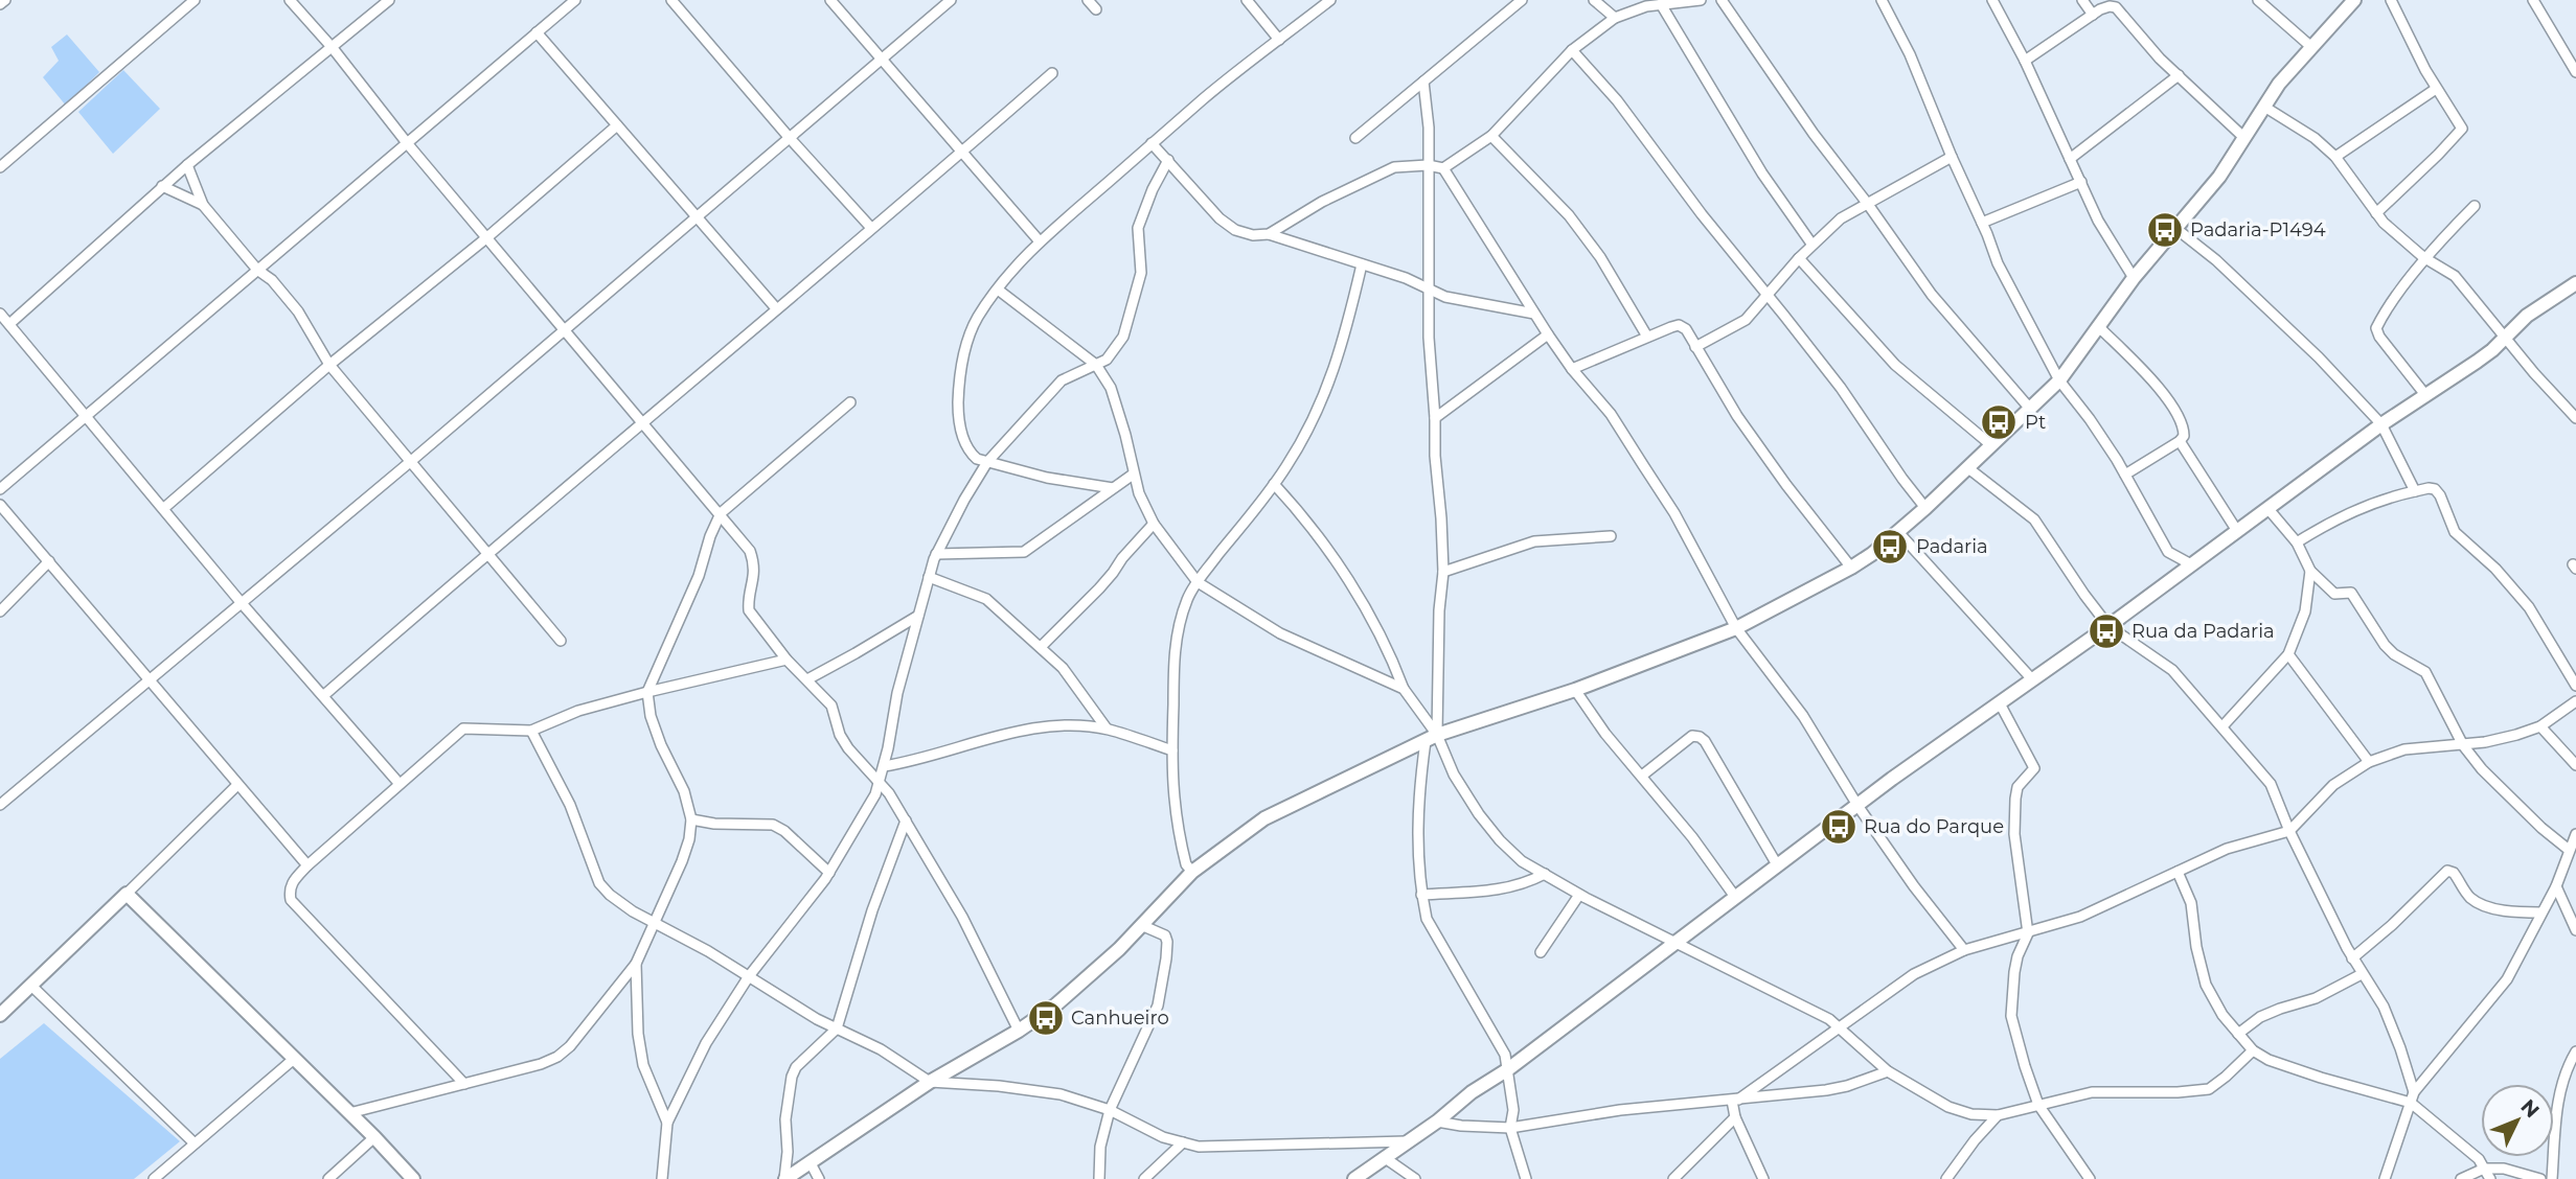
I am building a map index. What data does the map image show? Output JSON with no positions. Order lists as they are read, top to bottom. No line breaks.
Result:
{"places":{"bus stop":["Padaria-P1494","Pt","Padaria","Rua da Padaria","Rua do Parque","Canhueiro"]},"north":"top right"}
